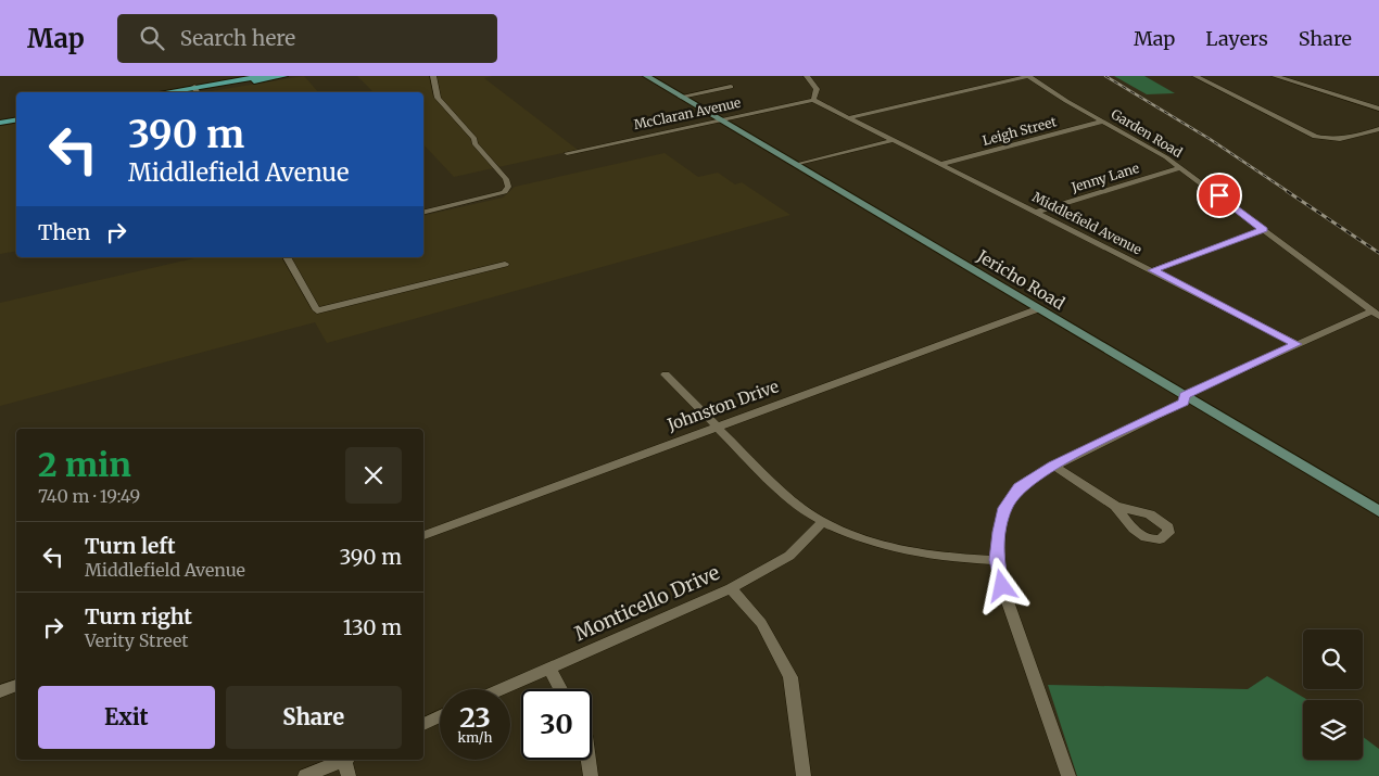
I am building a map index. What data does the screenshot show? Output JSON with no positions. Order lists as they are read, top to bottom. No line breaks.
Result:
{"streets":{"main road":["Jericho Road"],"street":["McClaran Avenue","Leigh Street","Garden Road","Jenny Lane","Middlefield Avenue","Johnston Drive","Monticello Drive"]},"crossings":[["McClaran Avenue","Middlefield Avenue"],["McClaran Avenue","Jericho Road"],["Leigh Street","Garden Road"],["Leigh Street","Middlefield Avenue"],["Garden Road","Jenny Lane"],["Jenny Lane","Middlefield Avenue"],["Jericho Road","Johnston Drive"]],"page":{"header":"Map","search":"Search here","nav":["Map","Layers","Share"],"turn":["390 m","Middlefield Avenue"],"then":"Then","heading":["2 min","740 m · 19:49"],"list":[{"name":"Turn left","note":"Middlefield Avenue","value":"390 m"},{"name":"Turn right","note":"Verity Street","value":"130 m"}],"buttons":["Exit","Share"],"speed":"23 km/h","limit":"30"}}
